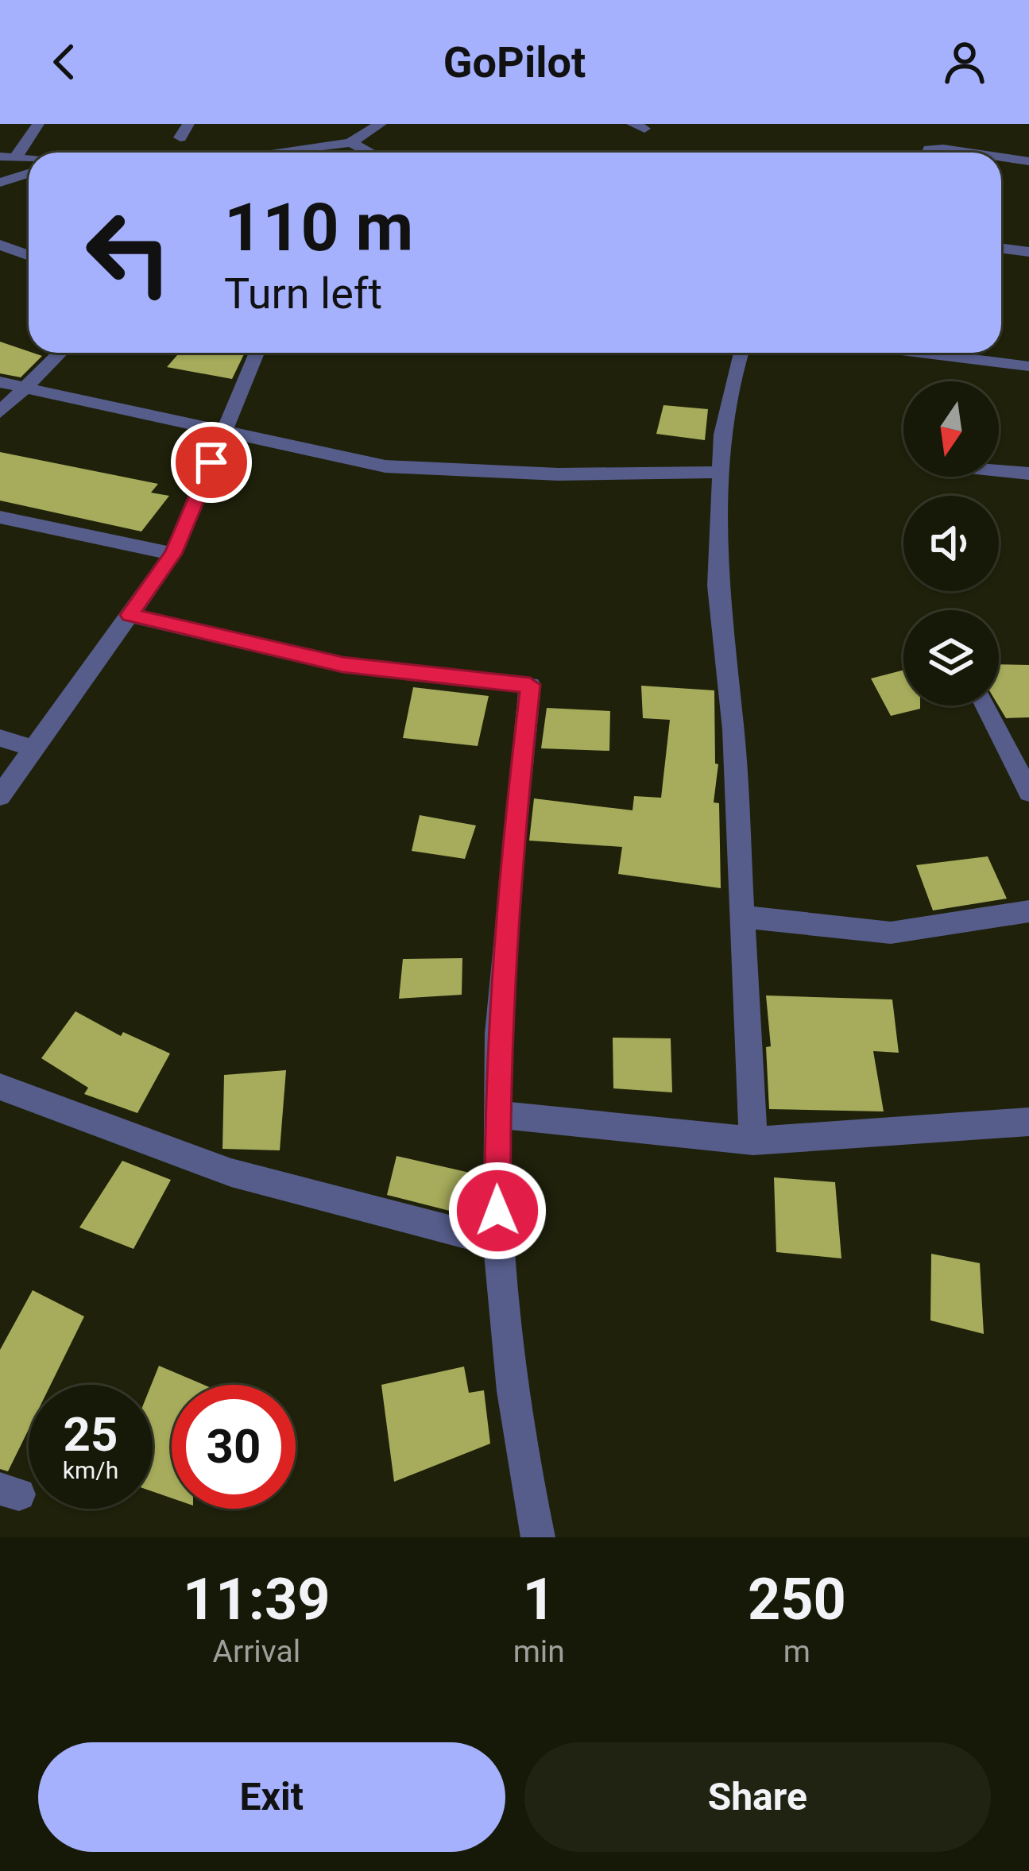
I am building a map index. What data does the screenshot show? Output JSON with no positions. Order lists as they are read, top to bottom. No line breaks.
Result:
{"north":"bottom","page":{"header":"GoPilot","turn":["110 m","Turn left"],"speed":"25 km/h","limit":"30","eta":["11:39","Arrival","1","min","250","m"],"buttons":["Exit","Share"]}}
